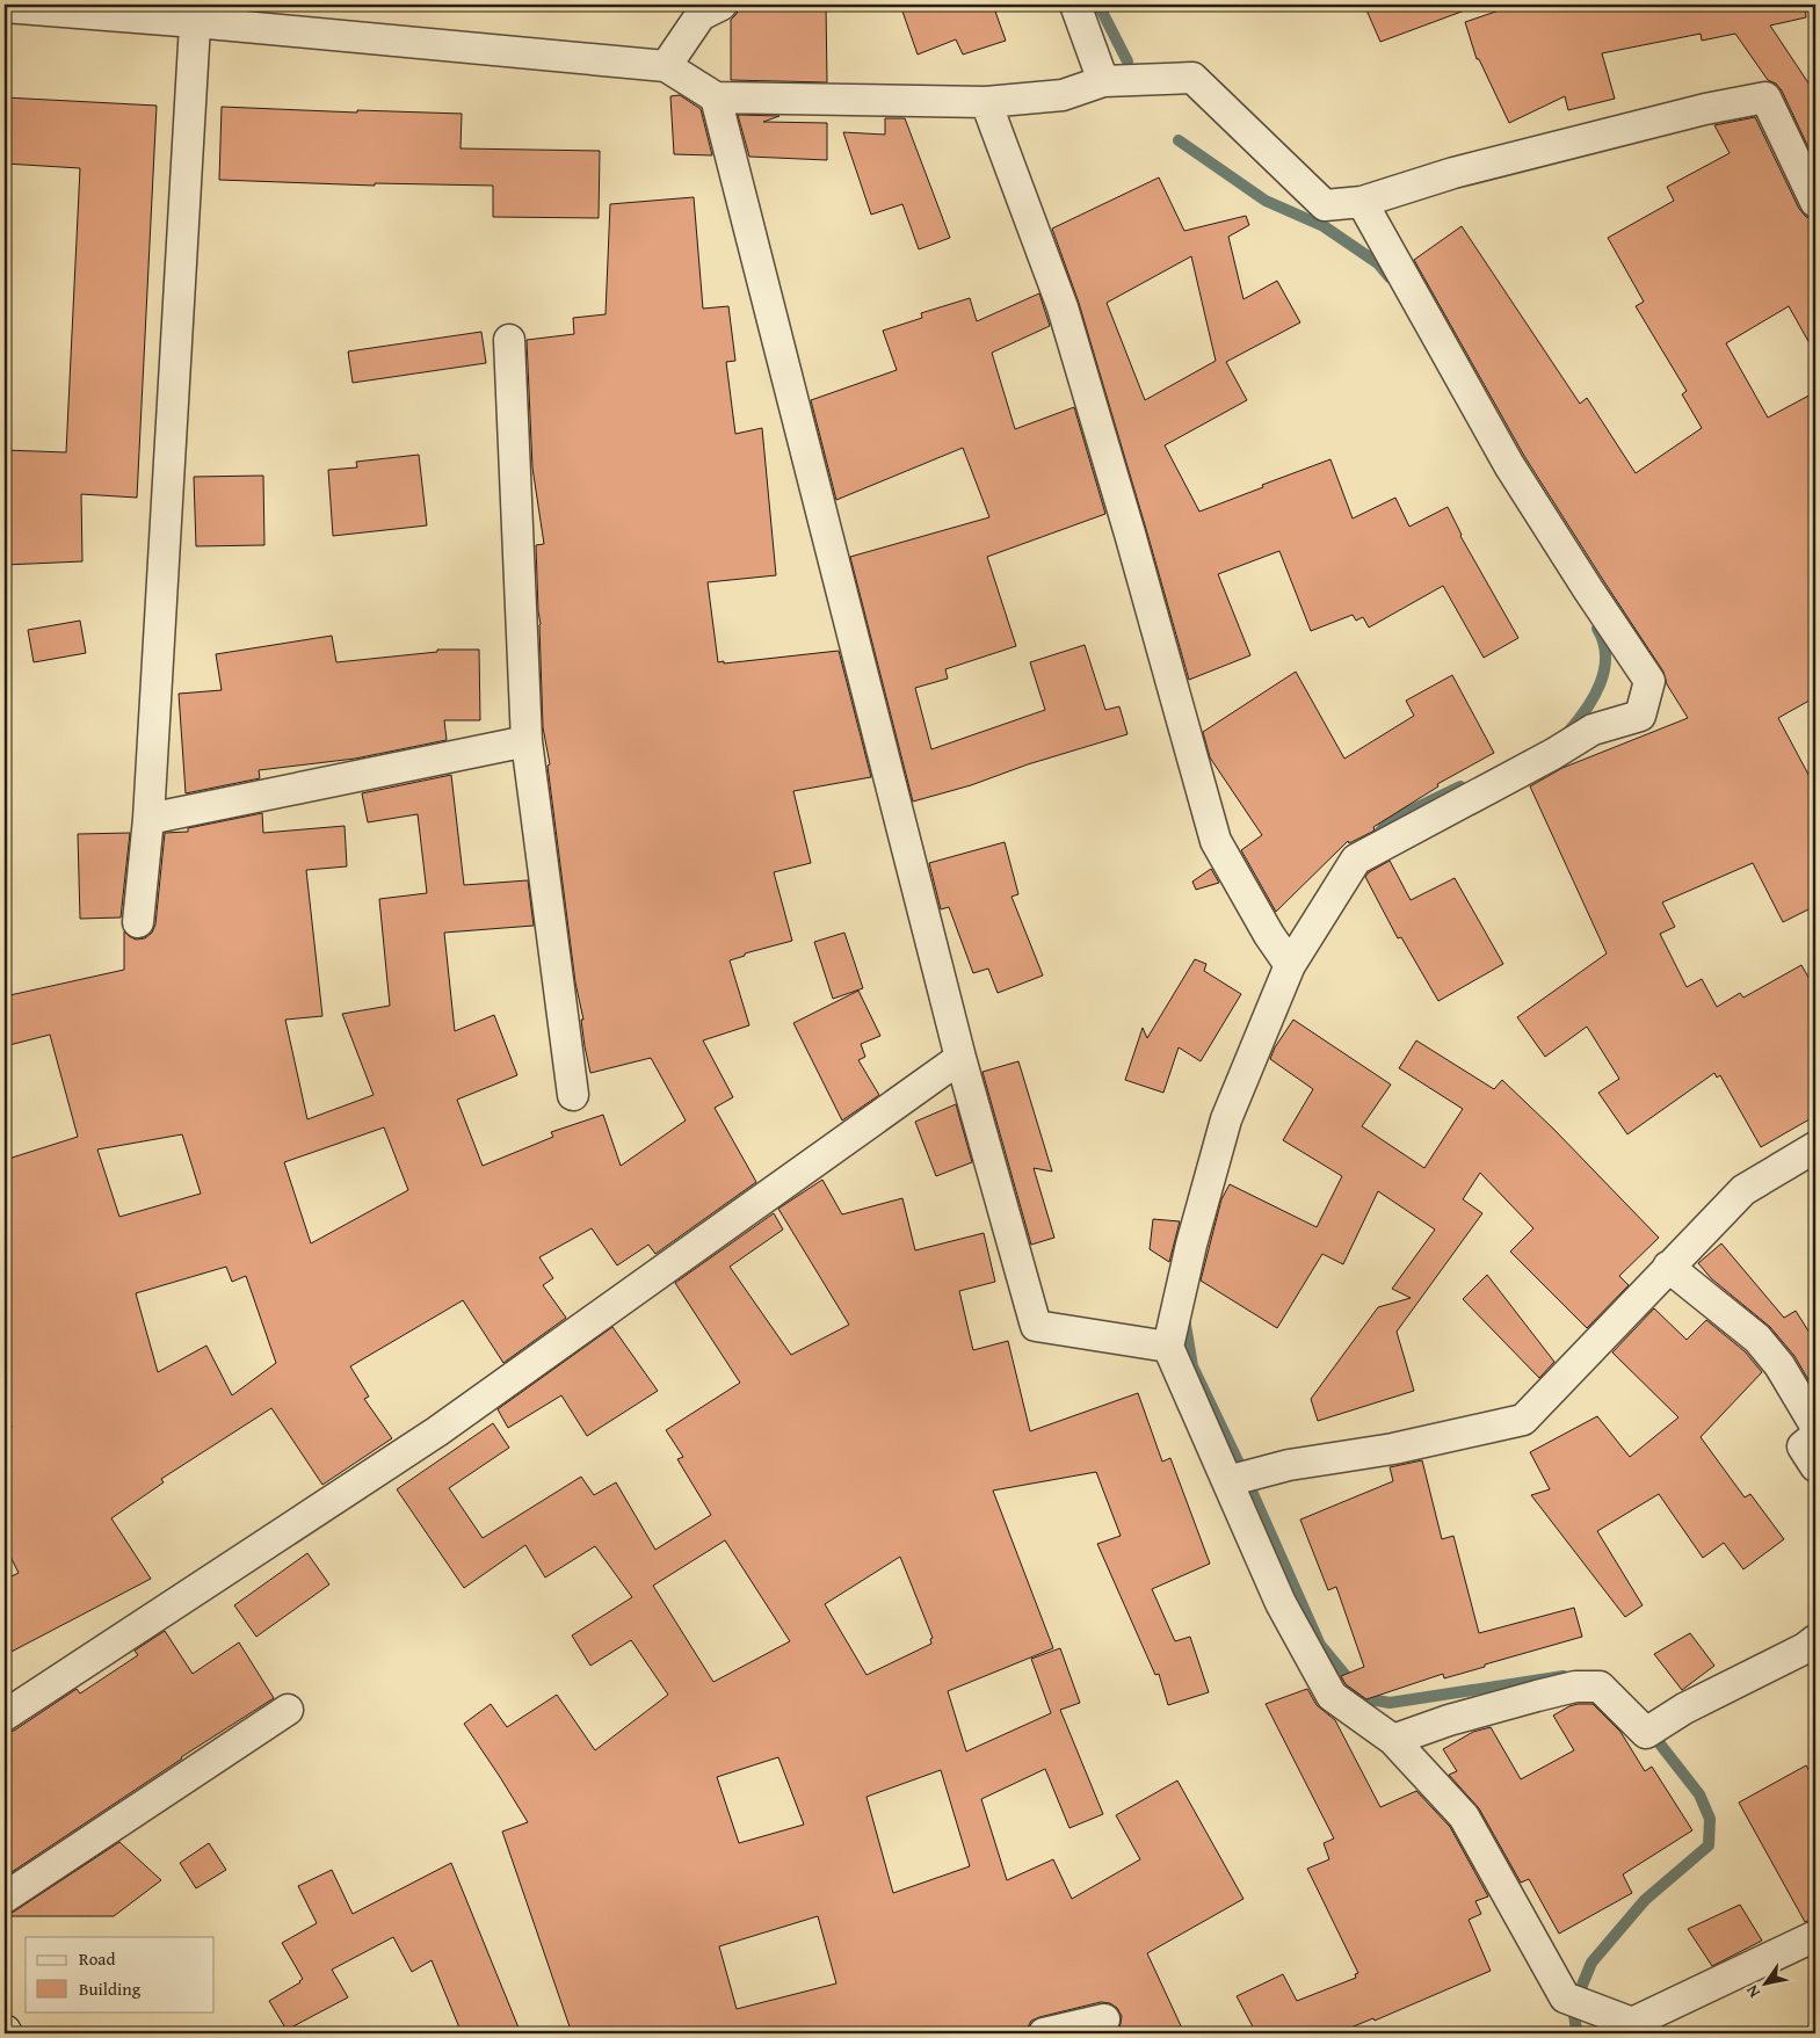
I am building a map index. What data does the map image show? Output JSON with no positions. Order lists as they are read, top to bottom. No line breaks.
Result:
{"legend":["Road","Building"],"north":"bottom left"}
